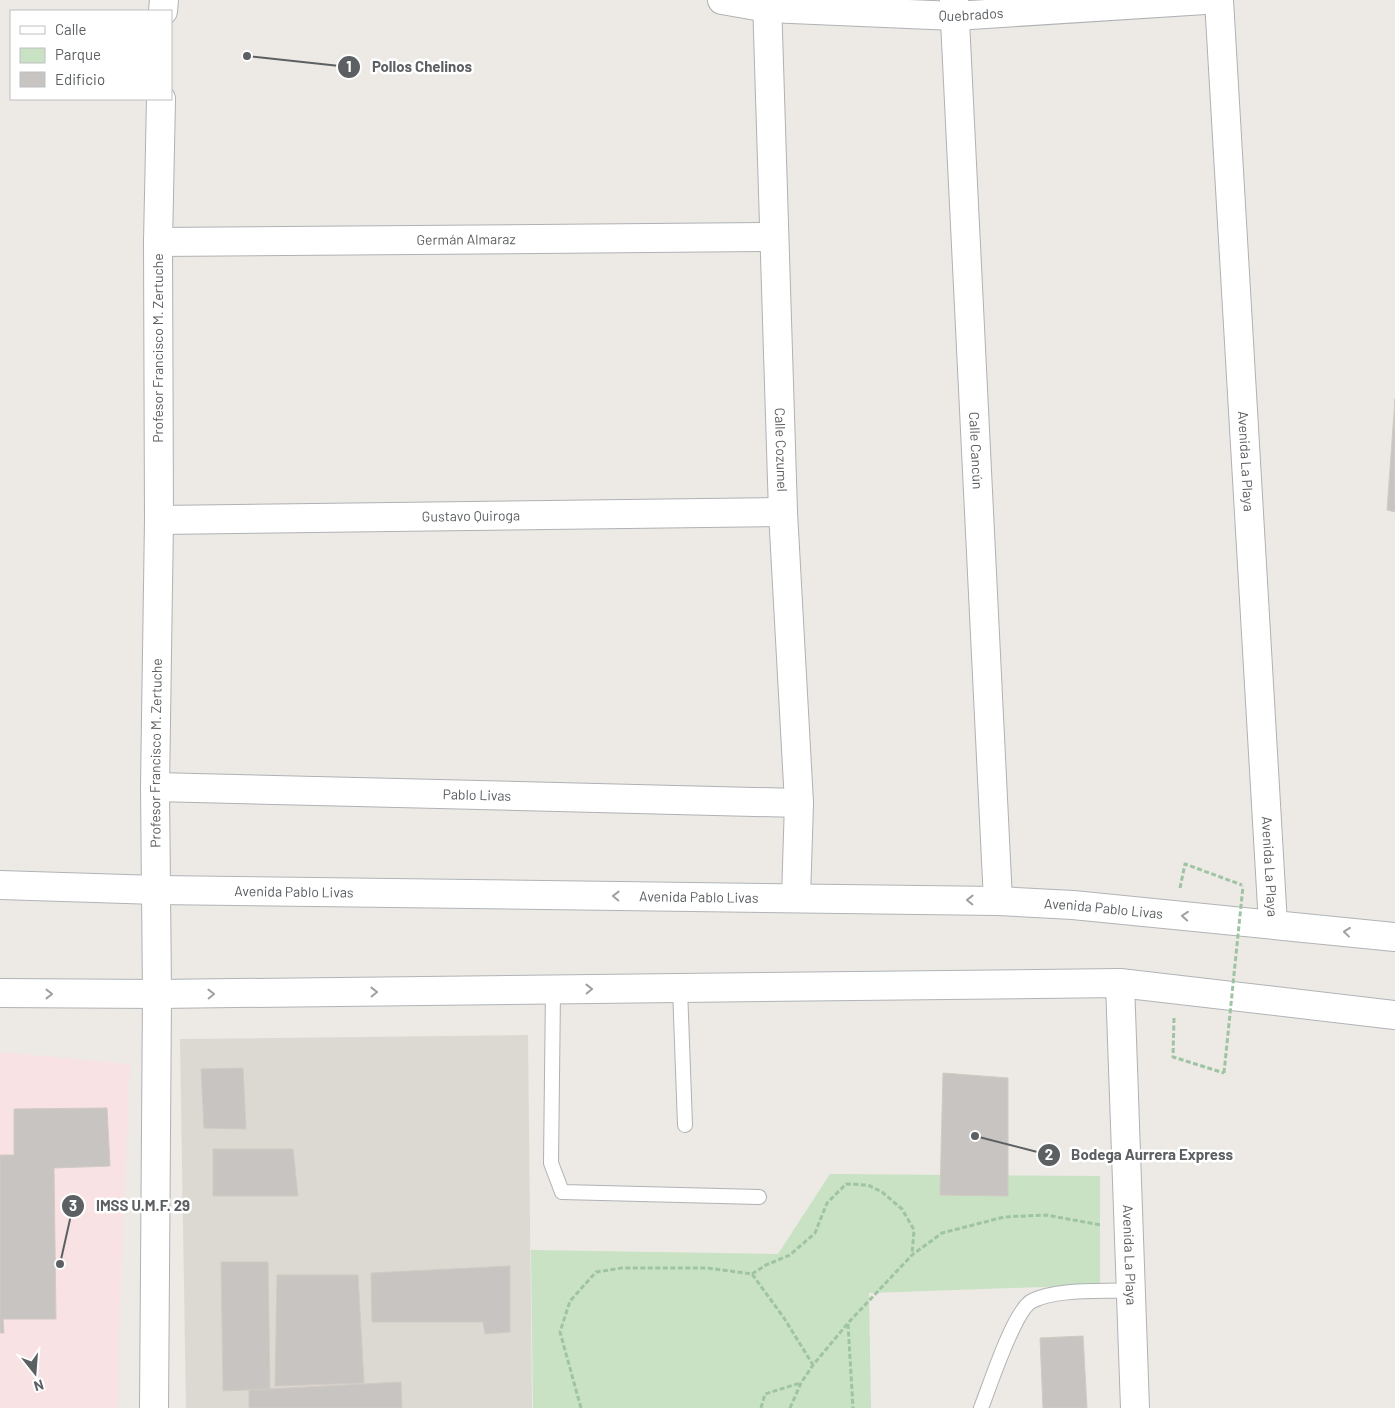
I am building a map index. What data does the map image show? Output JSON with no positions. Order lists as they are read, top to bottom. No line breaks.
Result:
{"streets":{"street":["Quebrados","Germán Almaraz","Profesor Francisco M. Zertuche","Calle Cozumel","Calle Cancún","Avenida La Playa","Gustavo Quiroga","Pablo Livas","Avenida Pablo Livas"]},"crossings":[["Quebrados","Calle Cozumel"],["Quebrados","Calle Cancún"],["Germán Almaraz","Profesor Francisco M. Zertuche"],["Germán Almaraz","Calle Cozumel"],["Profesor Francisco M. Zertuche","Gustavo Quiroga"],["Profesor Francisco M. Zertuche","Pablo Livas"],["Profesor Francisco M. Zertuche","Avenida Pablo Livas"],["Calle Cozumel","Gustavo Quiroga"],["Calle Cozumel","Pablo Livas"],["Calle Cozumel","Avenida Pablo Livas"],["Calle Cancún","Avenida Pablo Livas"],["Avenida La Playa","Avenida Pablo Livas"]],"places":["Pollos Chelinos","Bodega Aurrera Express","IMSS U.M.F. 29"],"legend":["Calle","Parque","Edificio"],"north":"bottom"}
